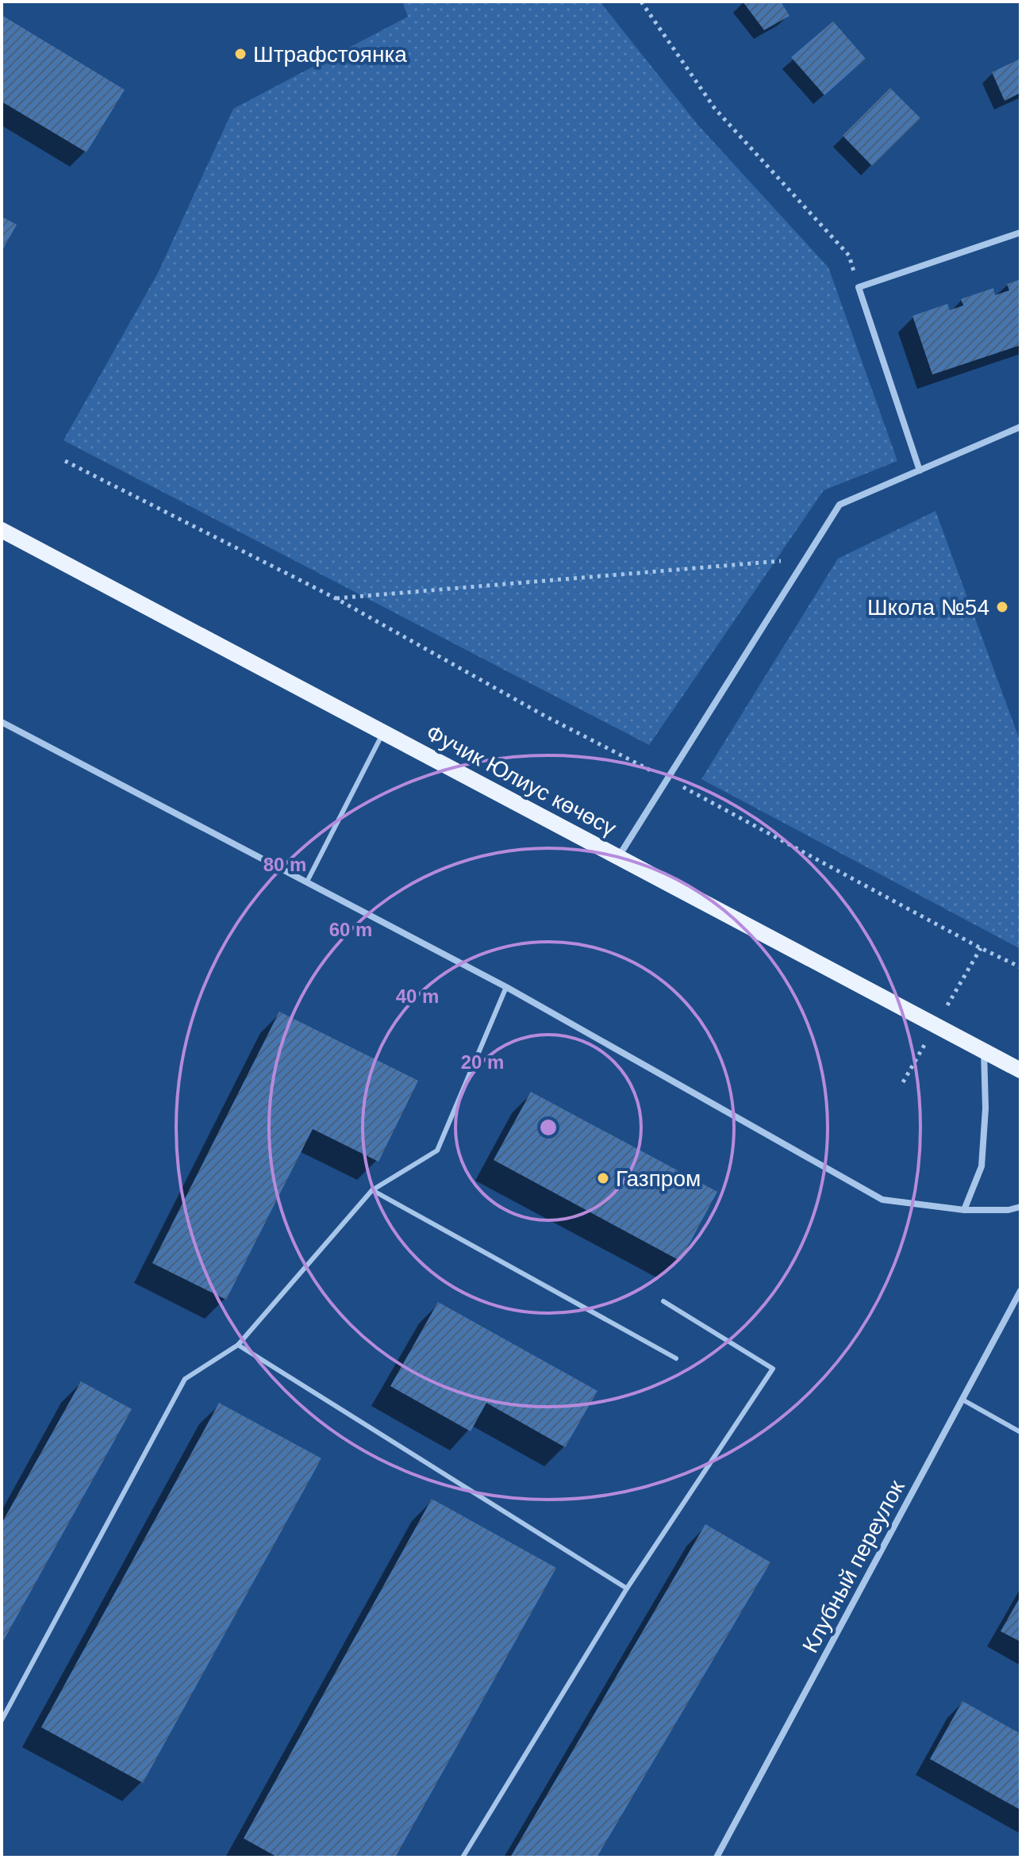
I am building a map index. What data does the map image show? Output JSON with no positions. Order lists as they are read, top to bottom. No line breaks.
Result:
{"streets":{"main road":["Фучик Юлиус көчөсү"],"street":["Клубный переулок"]},"places":["Штрафстоянка","Школа №54","Газпром"],"rings":["80 m","60 m","40 m","20 m"]}
